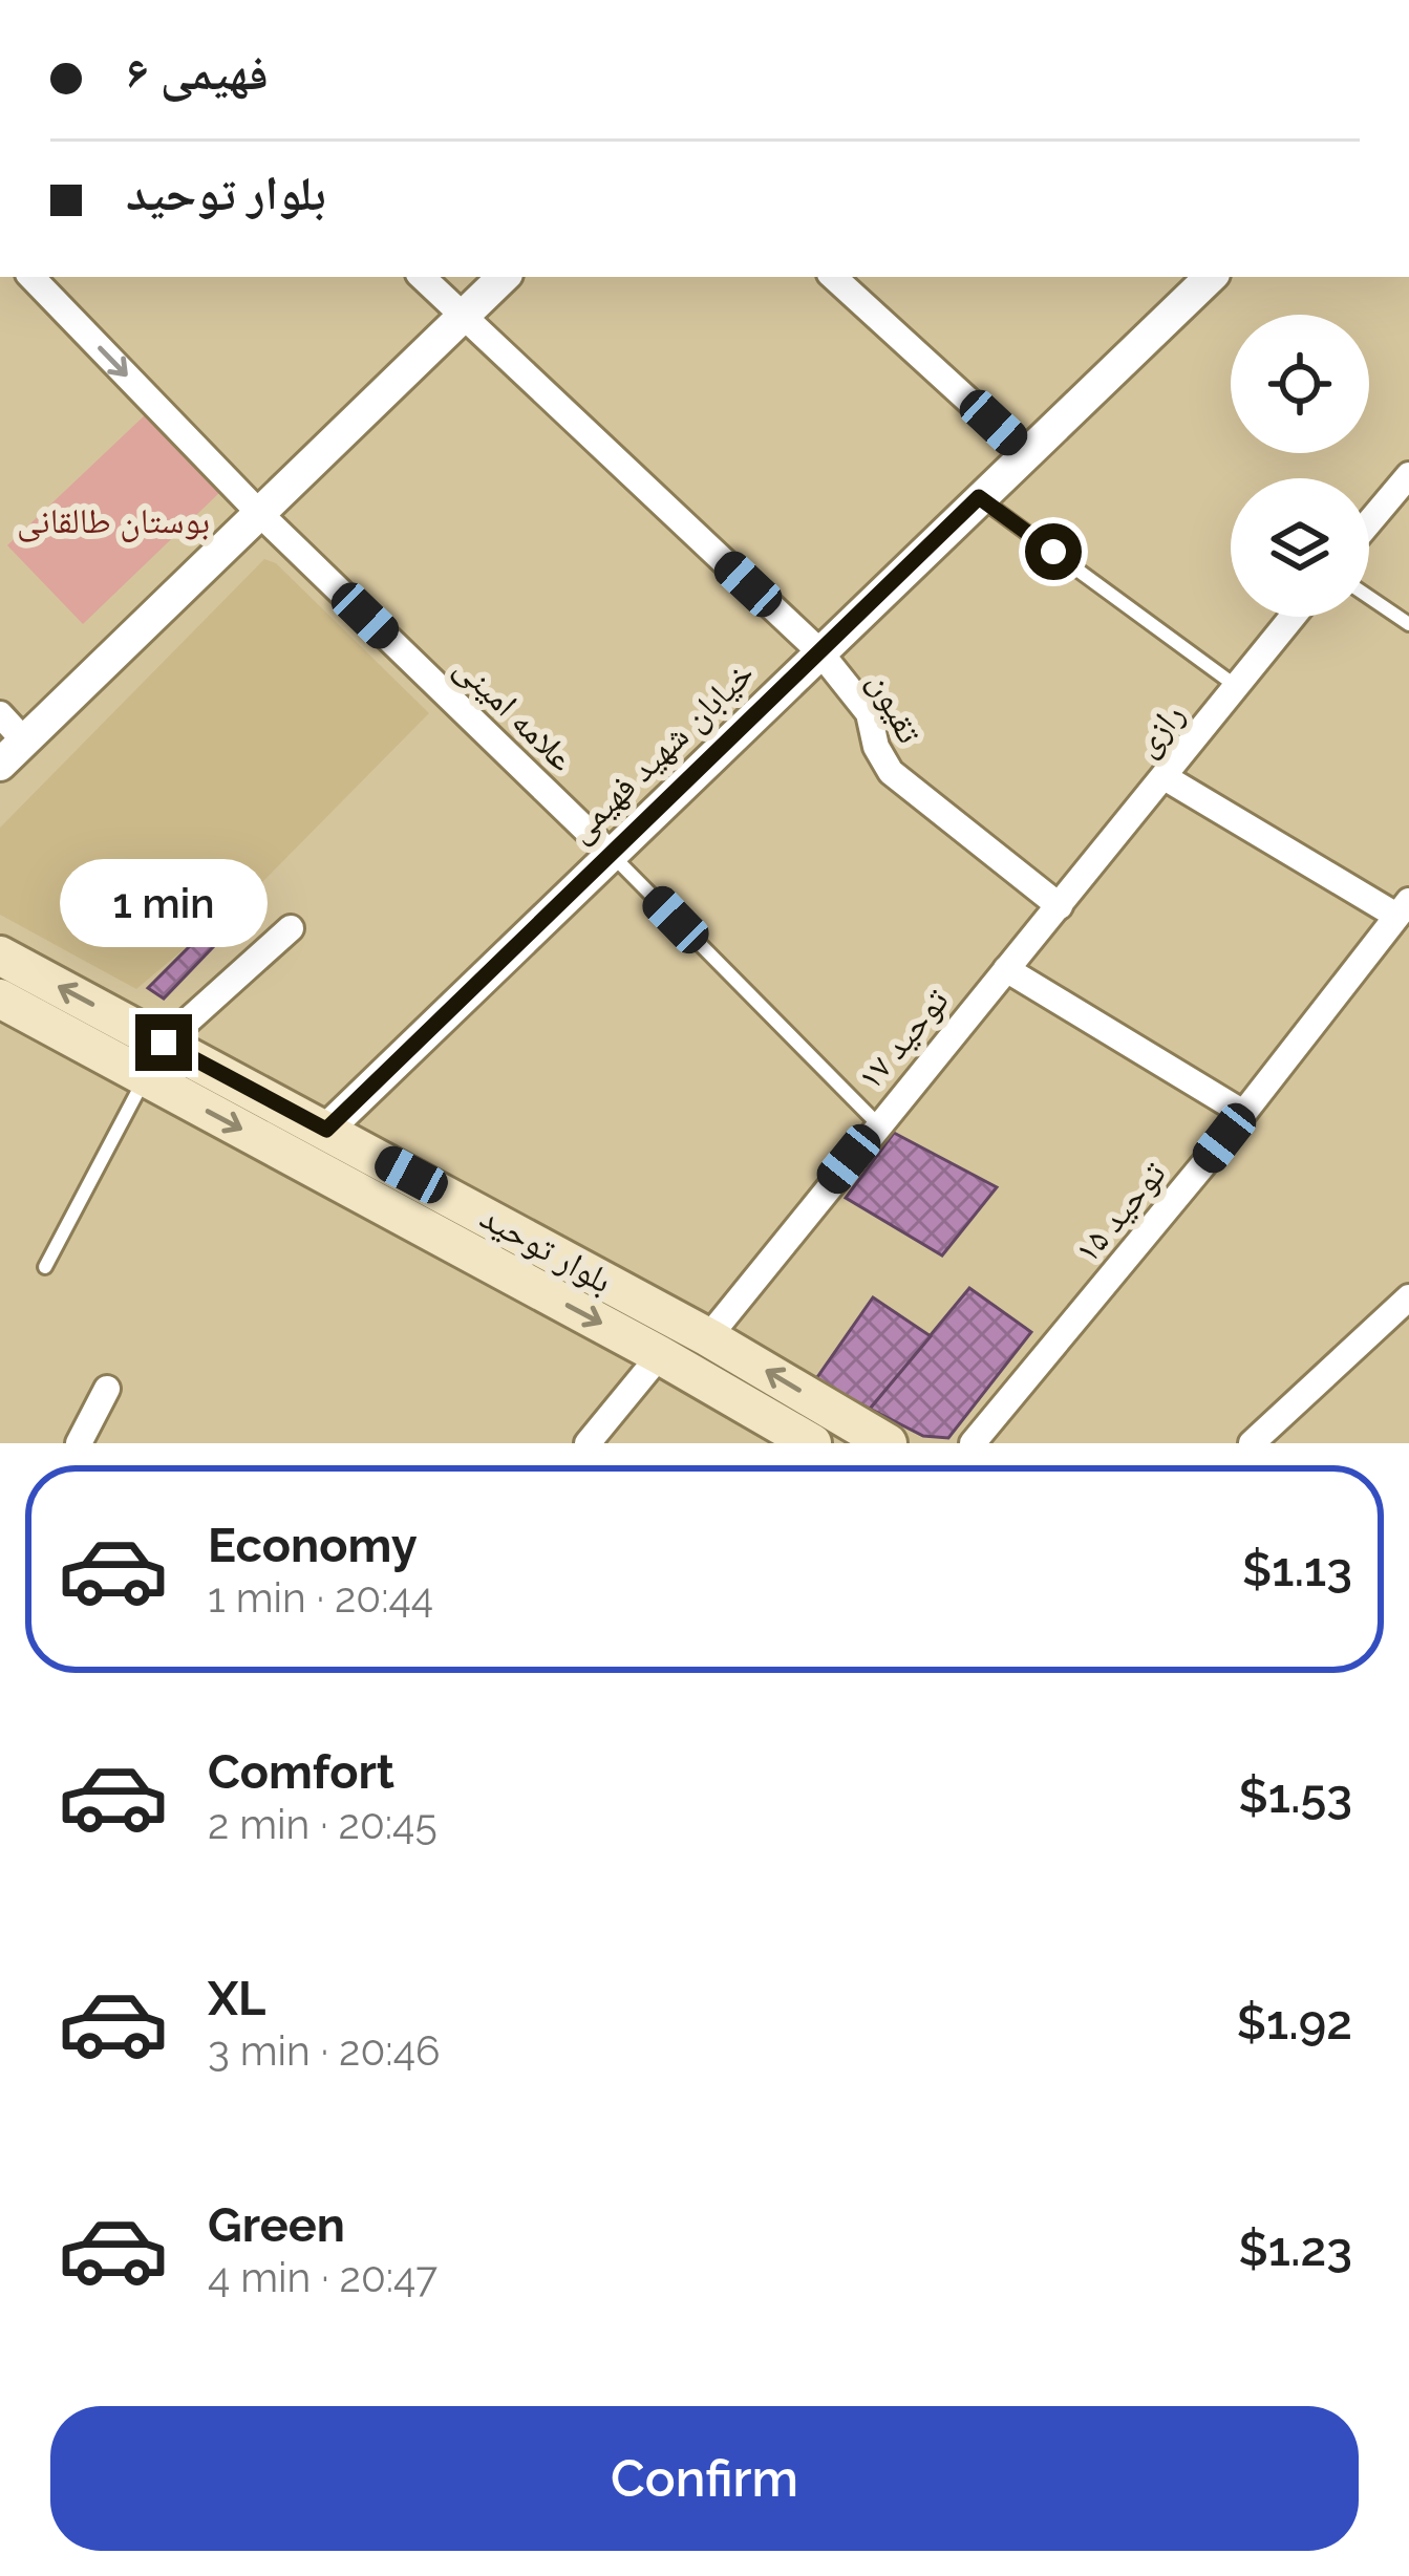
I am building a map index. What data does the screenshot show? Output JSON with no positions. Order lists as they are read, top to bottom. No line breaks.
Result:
{"streets":{"main road":["بلوار توحید"],"street":["تقیون","علامه امینی","رازی","خیابان شهید فهیمی","توحید ۱۷","توحید ۱۵"]},"crossings":[["تقیون","رازی"],["تقیون","خیابان شهید فهیمی"],["تقیون","توحید ۱۷"],["علامه امینی","خیابان شهید فهیمی"],["علامه امینی","توحید ۱۷"],["رازی","توحید ۱۷"],["خیابان شهید فهیمی","بلوار توحید"],["توحید ۱۷","بلوار توحید"]],"parks":["بوستان طالقانی"],"page":{"banner":["فهیمی ۶","بلوار توحید"],"bubble":"1 min","list":[{"name":"Economy","note":"1 min · 20:44","value":"$1.13"},{"name":"Comfort","note":"2 min · 20:45","value":"$1.53"},{"name":"XL","note":"3 min · 20:46","value":"$1.92"},{"name":"Green","note":"4 min · 20:47","value":"$1.23"}],"buttons":"Confirm"}}
